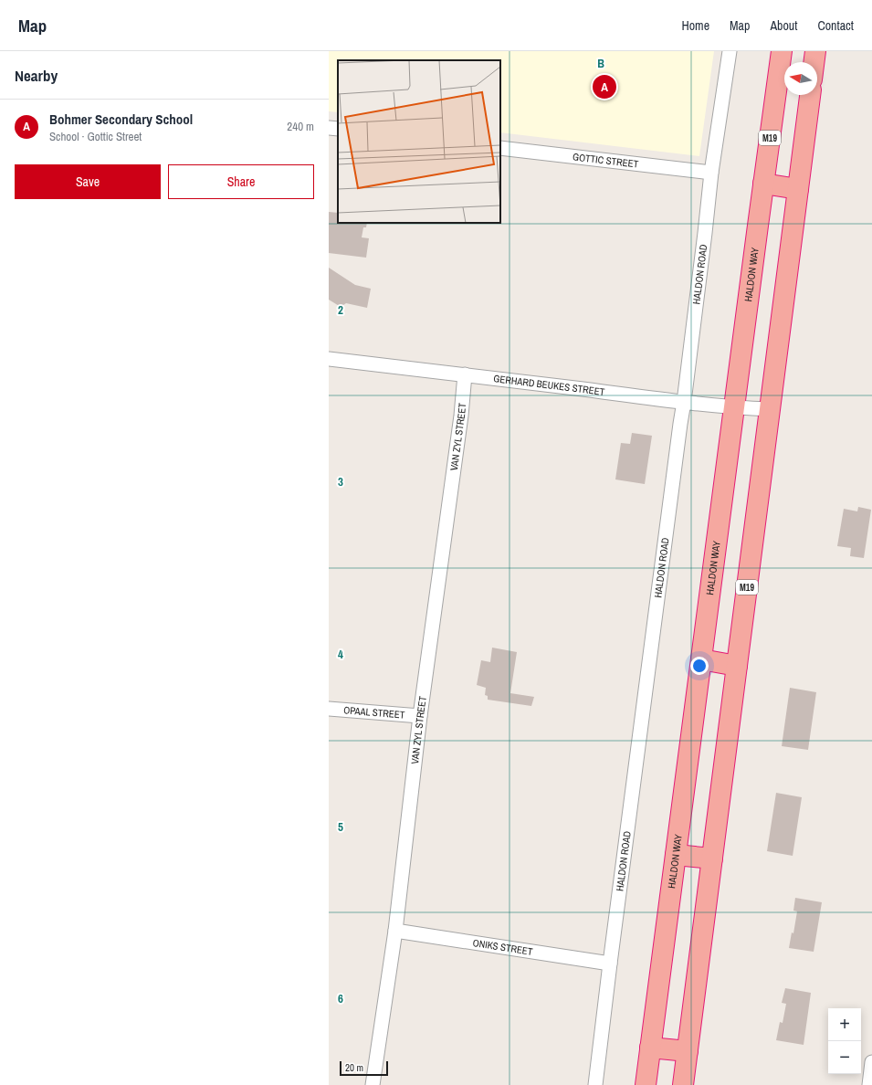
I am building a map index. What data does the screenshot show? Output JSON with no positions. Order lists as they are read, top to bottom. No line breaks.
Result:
{"streets":{"highway":["M19","HALDON WAY"],"street":["GOTTIC STREET","HALDON ROAD","GERHARD BEUKES STREET","VAN ZYL STREET","OPAAL STREET","ONIKS STREET"]},"crossings":[["M19","GERHARD BEUKES STREET"],["GOTTIC STREET","HALDON ROAD"],["HALDON ROAD","GERHARD BEUKES STREET"],["HALDON ROAD","ONIKS STREET"],["HALDON WAY","GERHARD BEUKES STREET"],["GERHARD BEUKES STREET","VAN ZYL STREET"],["VAN ZYL STREET","OPAAL STREET"],["VAN ZYL STREET","ONIKS STREET"]],"scale_bar":"20 m","north":"left","page":{"header":"Map","nav":["Home","Map","About","Contact"],"heading":"Nearby","pins":"A","list":[{"mark":"A","name":"Bohmer Secondary School","note":"School · Gottic Street","value":"240 m"}],"buttons":["Save","Share"],"map_buttons":["+","−"],"scale":"20 m"},"grid":{"columns":["B"],"rows":["2","3","4","5","6"]}}
